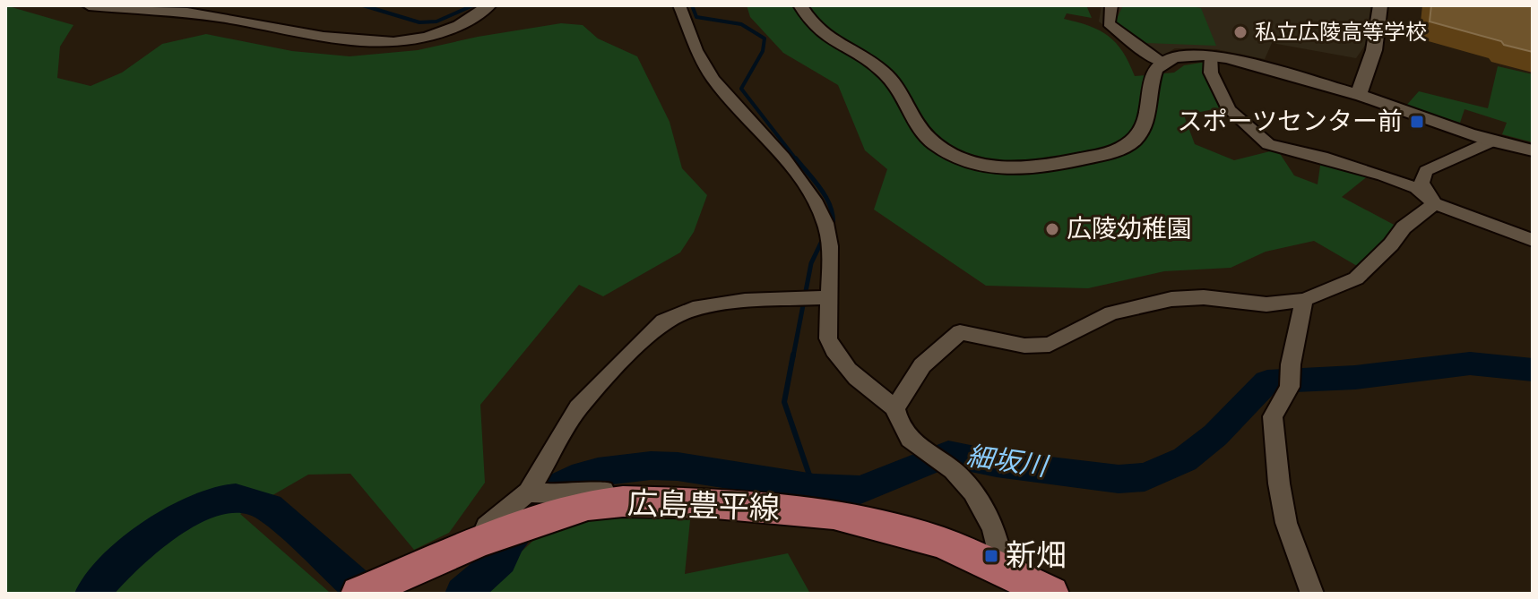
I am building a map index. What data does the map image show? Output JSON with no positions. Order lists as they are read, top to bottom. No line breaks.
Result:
{"streets":{"main road":["広島豊平線"]},"water":["細坂川"],"places":{"other":["私立広陵高等学校","広陵幼稚園"],"transit":["スポーツセンター前","新畑"]}}
